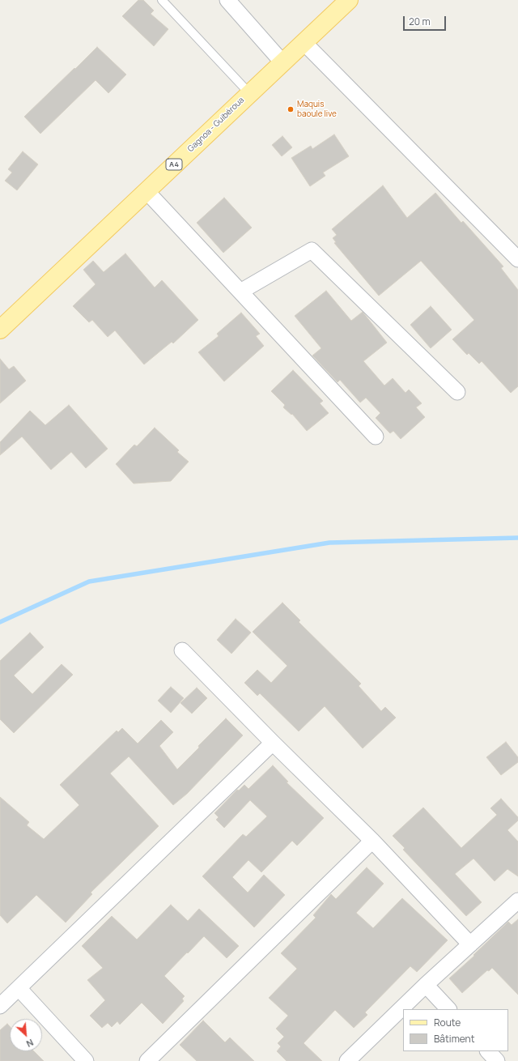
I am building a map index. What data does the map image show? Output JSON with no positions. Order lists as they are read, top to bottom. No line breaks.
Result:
{"streets":{"main road":["Gagnoa - Guibéroua","A4"]},"places":["Maquis baoule live"],"legend":["Route","Bâtiment"],"scale_bar":"20 m","north":"bottom right"}
